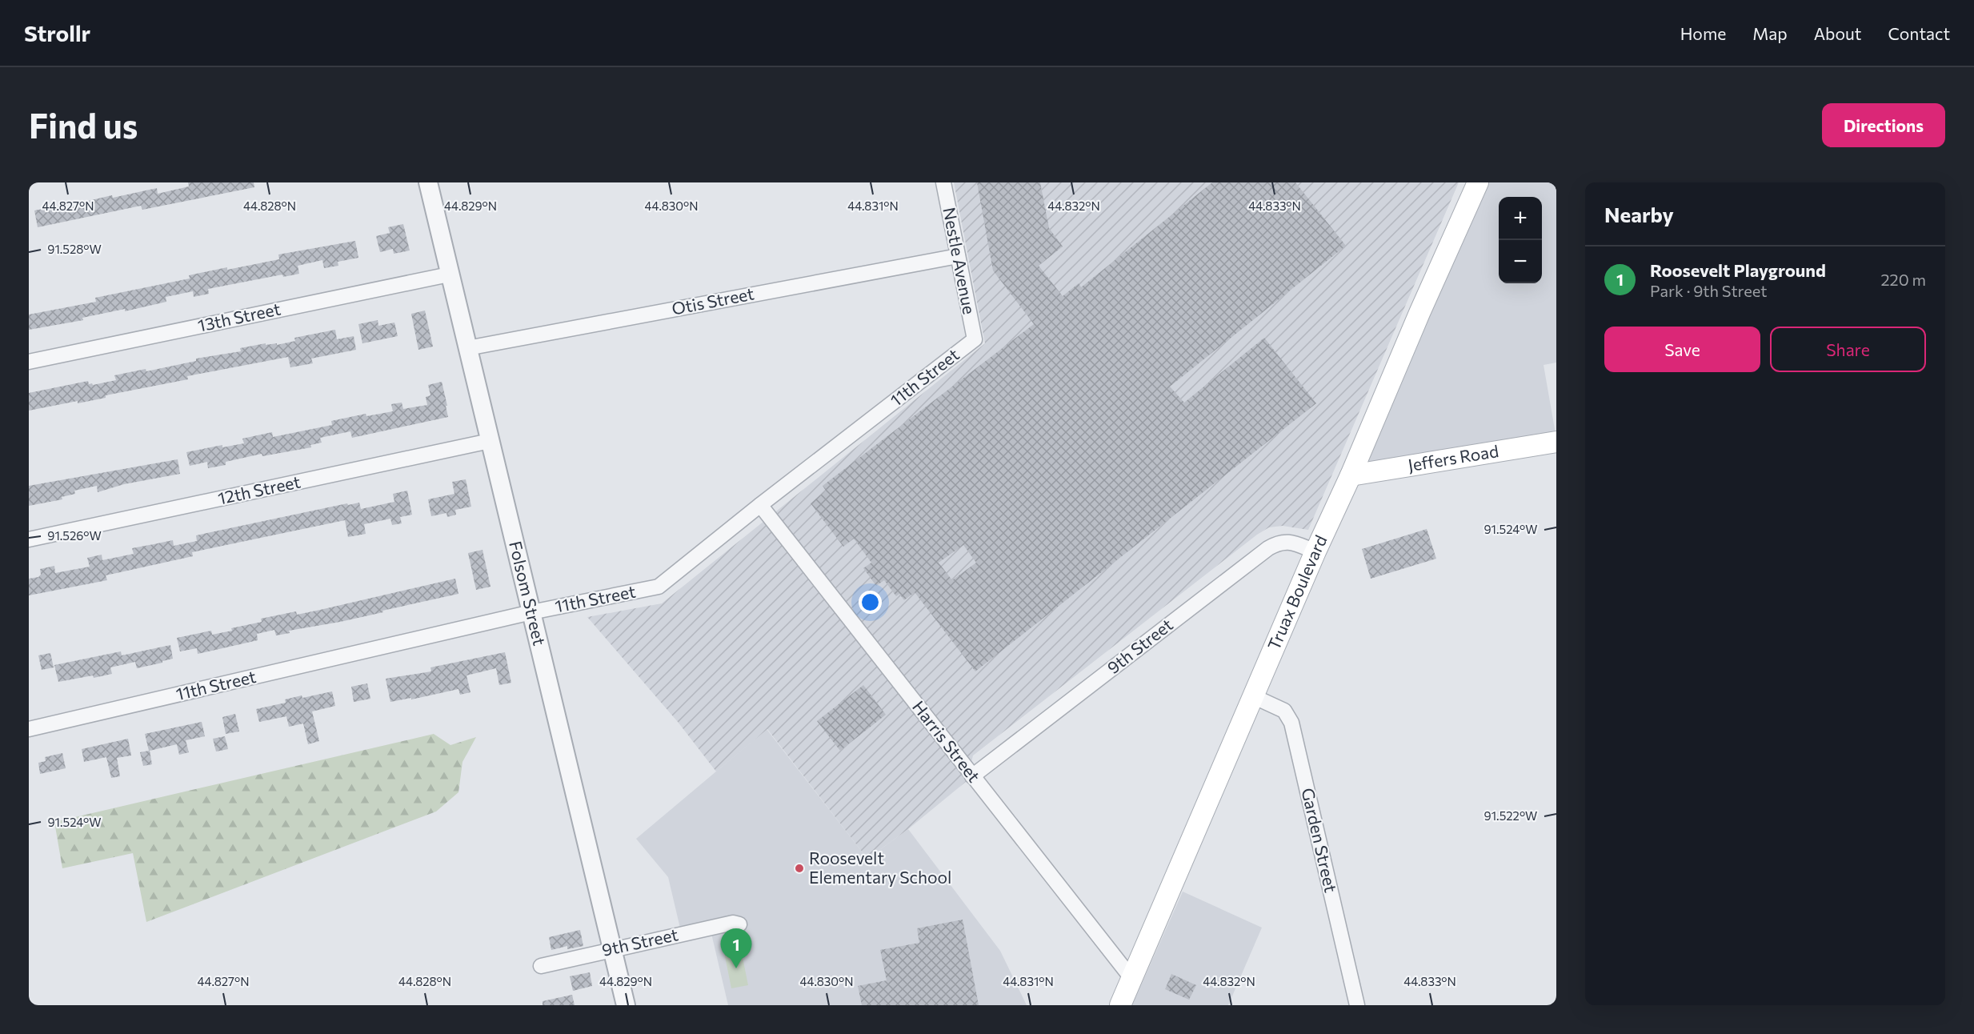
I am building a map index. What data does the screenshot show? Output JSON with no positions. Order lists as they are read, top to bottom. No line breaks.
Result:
{"streets":{"main road":["Jeffers Road","Truax Boulevard"],"street":["Nestle Avenue","Otis Street","13th Street","11th Street","12th Street","Folsom Street","9th Street","Harris Street","Garden Street"]},"crossings":[["Nestle Avenue","Otis Street"],["Nestle Avenue","11th Street"],["Otis Street","Folsom Street"],["13th Street","Folsom Street"],["11th Street","Folsom Street"],["11th Street","Harris Street"],["Jeffers Road","Truax Boulevard"],["12th Street","Folsom Street"],["Folsom Street","9th Street"],["Truax Boulevard","9th Street"],["Truax Boulevard","Harris Street"],["Truax Boulevard","Garden Street"],["9th Street","Harris Street"]],"places":["Roosevelt Elementary School"],"page":{"header":"Strollr","nav":["Home","Map","About","Contact"],"buttons":["Directions",["Save","Share"]],"title":"Find us","heading":"Nearby","map_buttons":["+","−"],"list":[{"mark":"1","name":"Roosevelt Playground","note":"Park · 9th Street","value":"220 m"}],"pins":"1"},"coordinates":["44.827°N","44.828°N","44.829°N","44.830°N","44.831°N","44.832°N","44.833°N","91.528°W","91.524°W","91.526°W","91.522°W"]}
